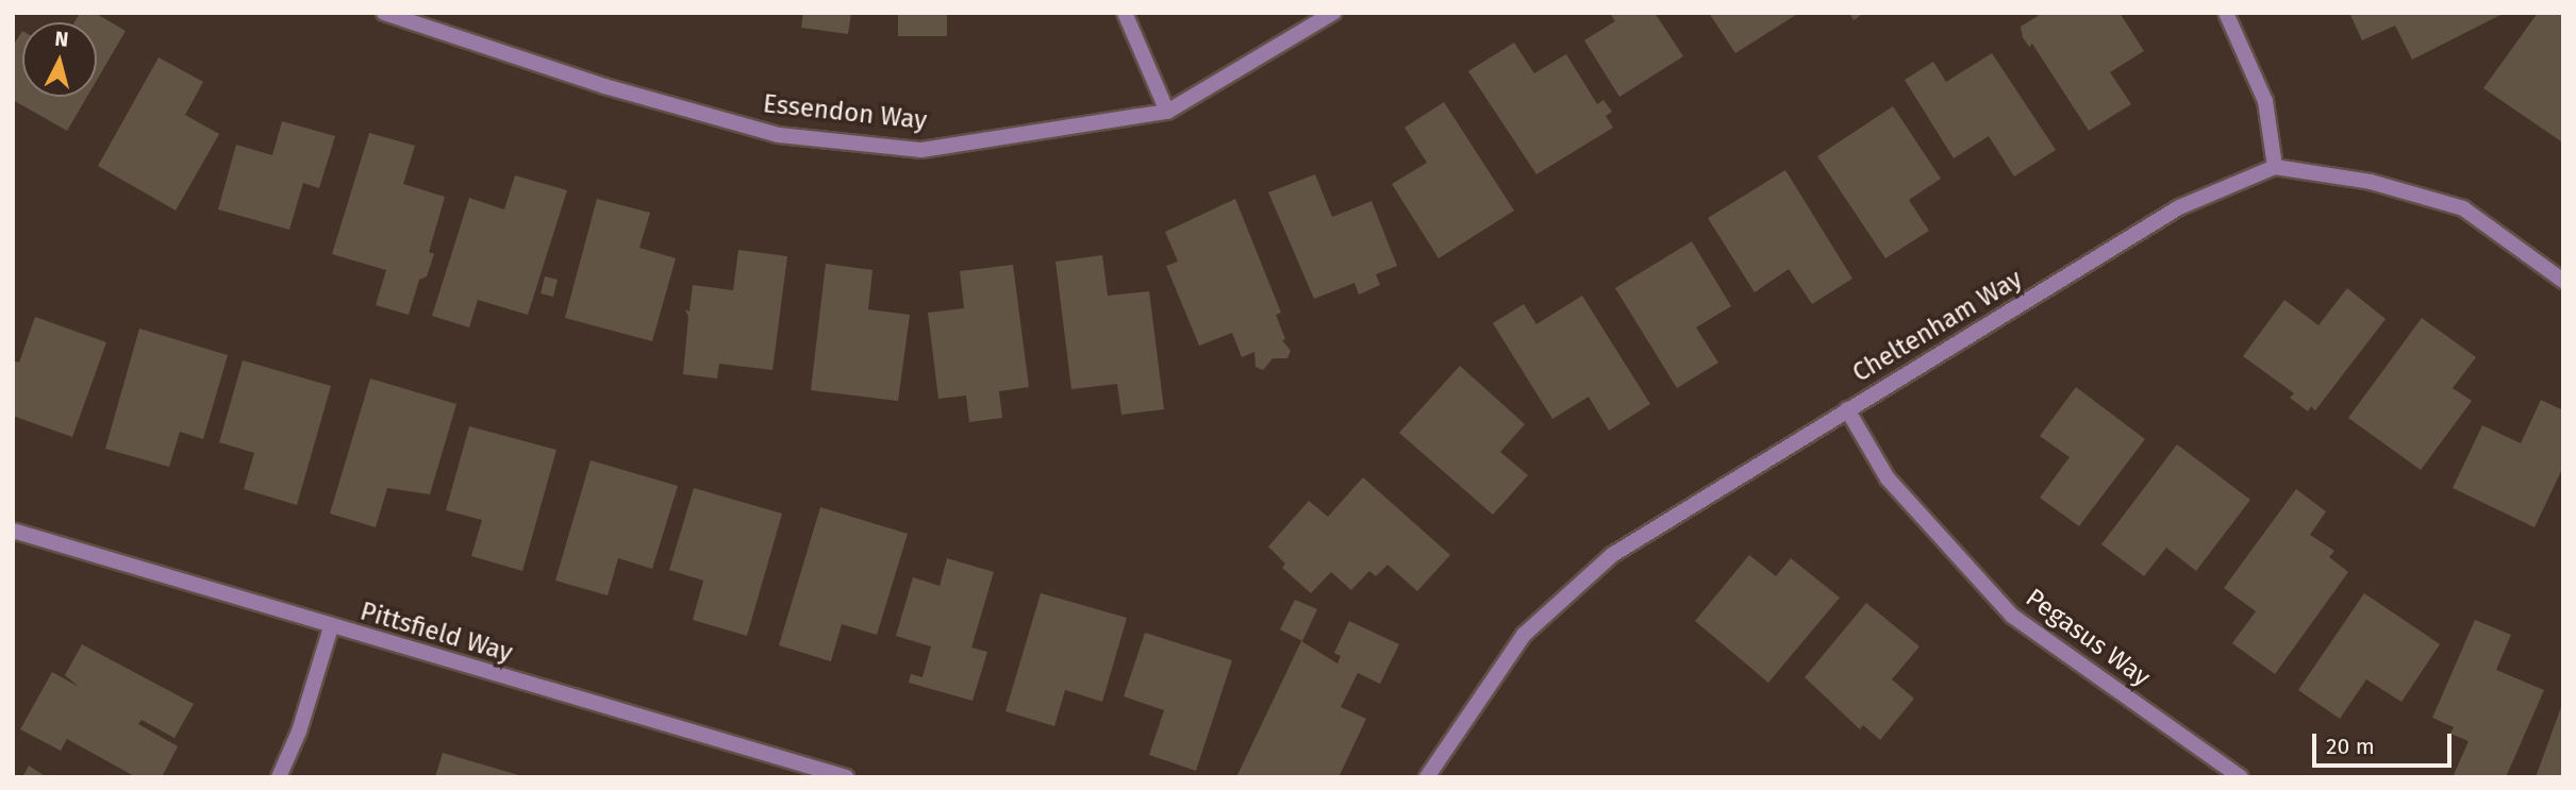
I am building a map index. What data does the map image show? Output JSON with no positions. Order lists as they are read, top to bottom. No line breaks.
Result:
{"streets":{"street":["Essendon Way","Cheltenham Way","Pittsfield Way","Pegasus Way"]},"crossings":[["Cheltenham Way","Pegasus Way"]],"scale_bar":"20 m","north":"top"}
